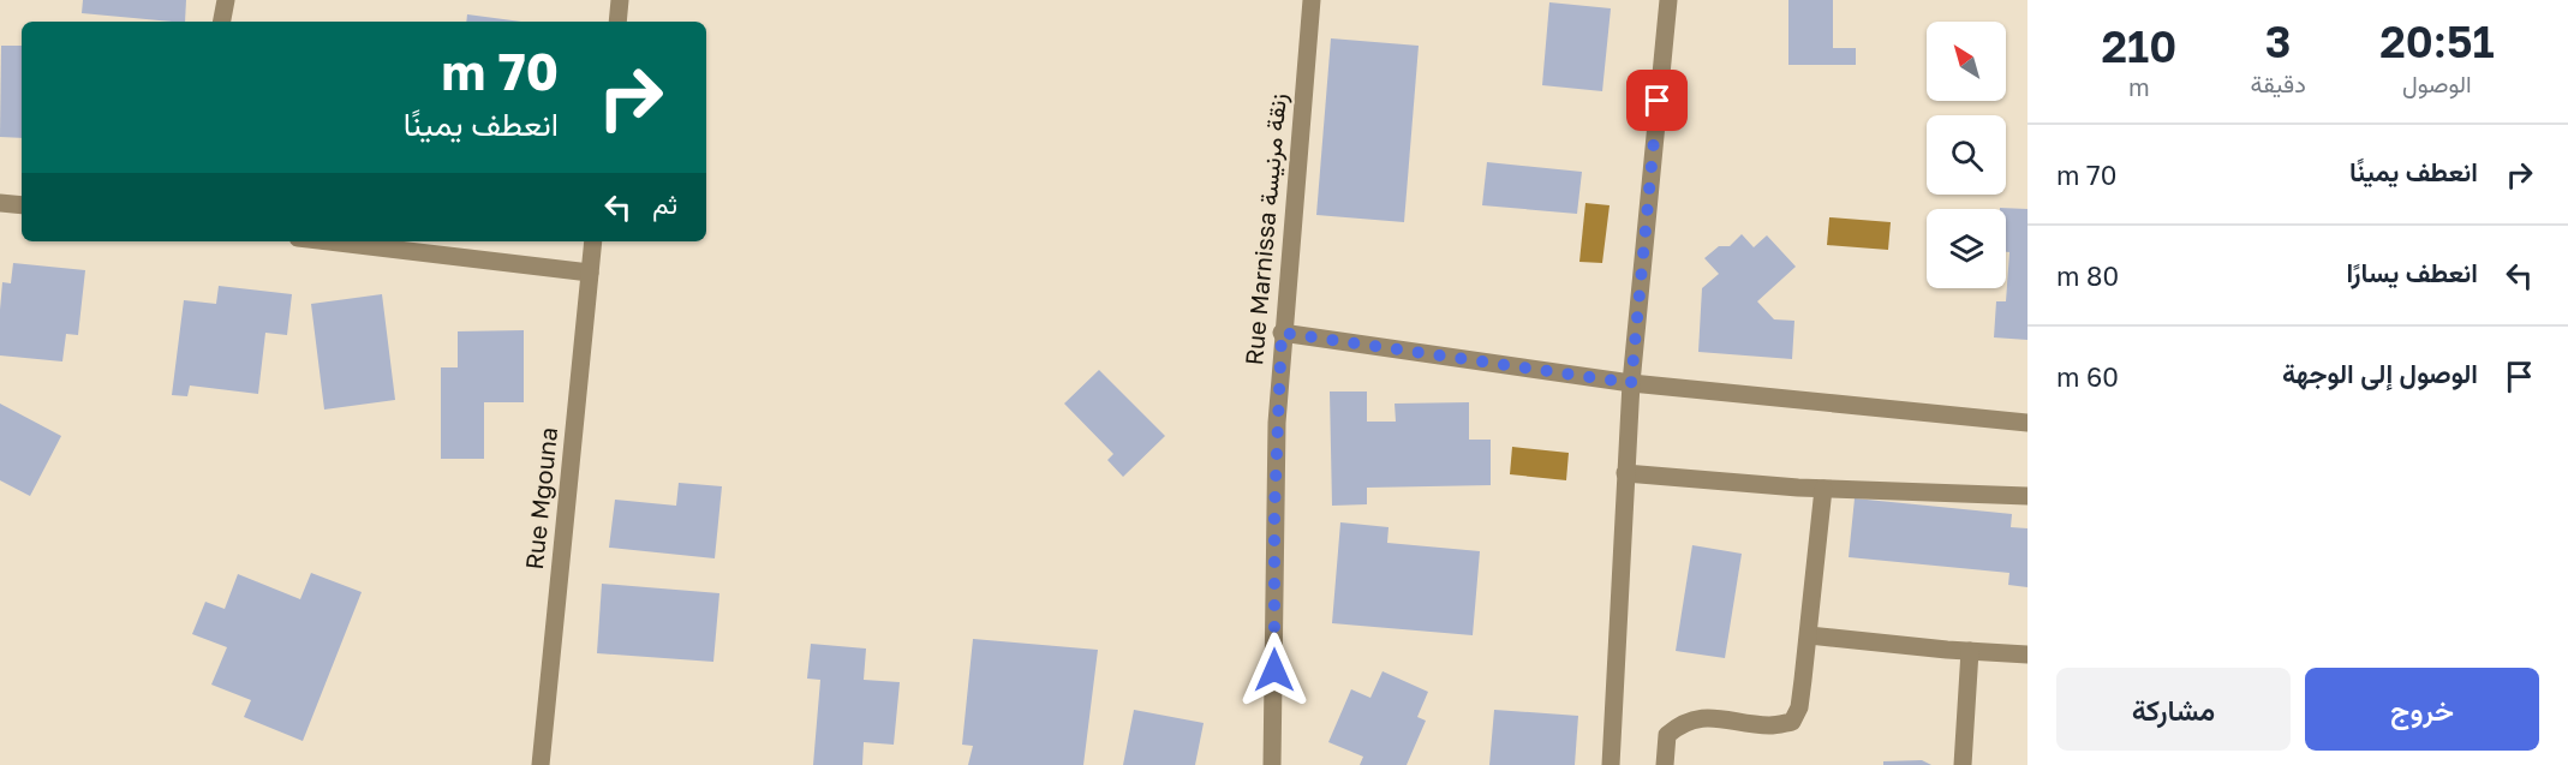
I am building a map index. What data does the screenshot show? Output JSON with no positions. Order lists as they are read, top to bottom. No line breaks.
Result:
{"streets":{"street":["Rue Marnissa زنقة مرنيسة","Rue Mgouna"]},"north":"top left","page":{"eta":["20:51","الوصول","3","دقيقة","210","m"],"turn":["70 m","انعطف يمينًا"],"list":[{"name":"انعطف يمينًا","value":"70 m"},{"name":"انعطف يسارًا","value":"80 m"},{"name":"الوصول إلى الوجهة","value":"60 m"}],"then":"ثم","buttons":["خروج","مشاركة"]}}
